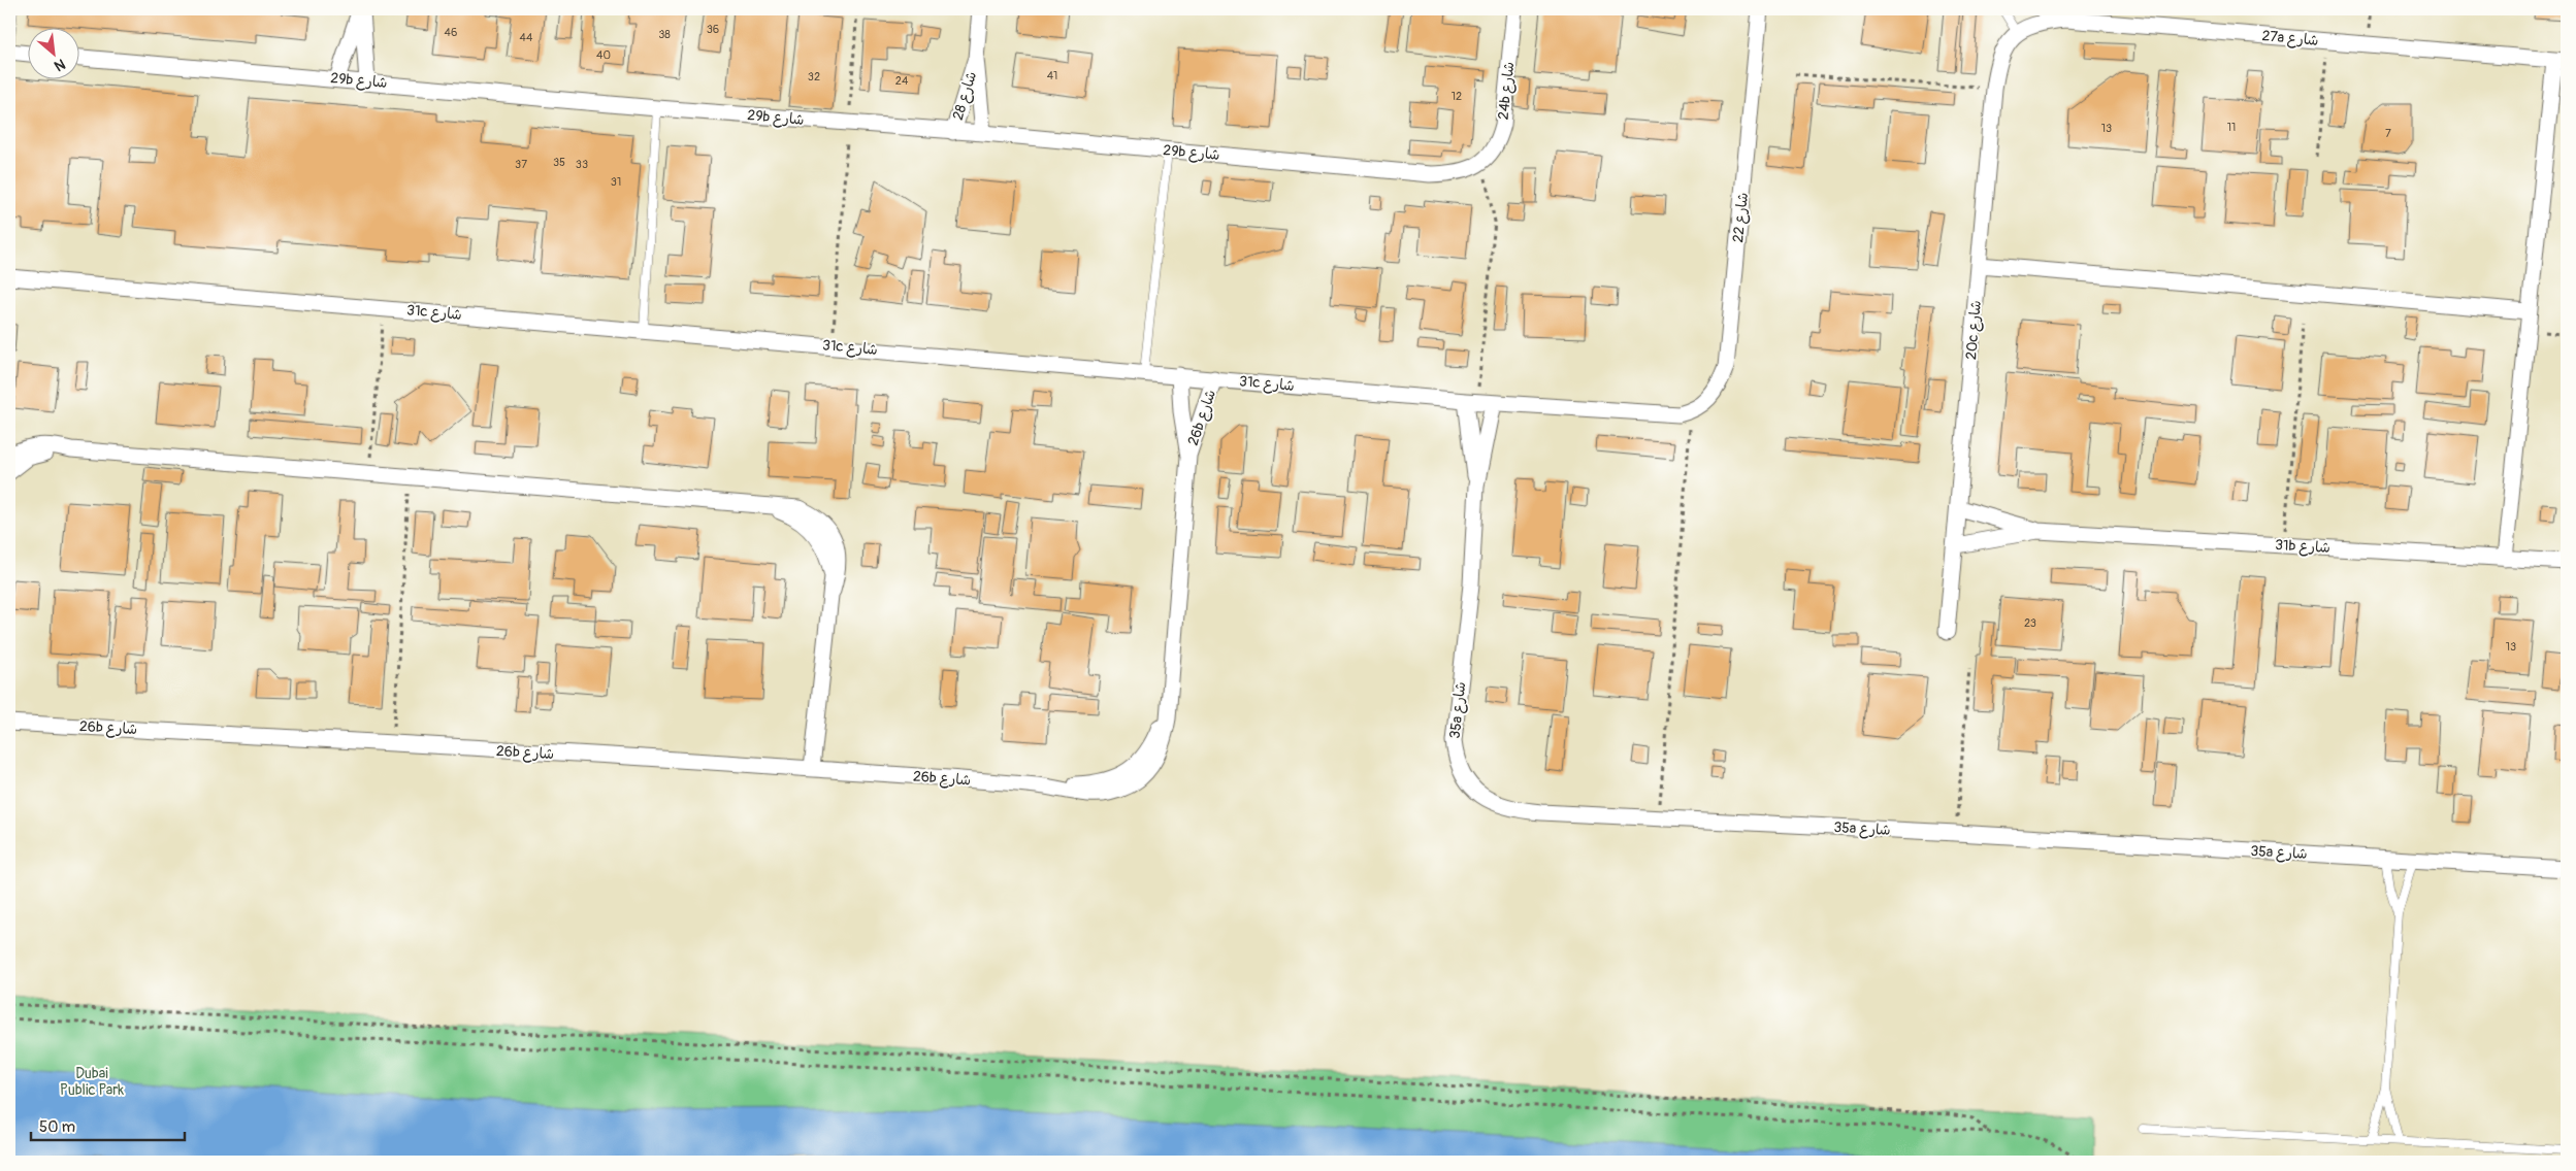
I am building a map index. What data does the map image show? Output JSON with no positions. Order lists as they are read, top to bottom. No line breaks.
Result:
{"streets":{"street":["27a شارع","29b شارع","24b شارع","شارع 28","شارع 22","31c شارع","20c شارع","26b شارع","31b شارع","35a شارع"]},"crossings":[["27a شارع","20c شارع"],["29b شارع","24b شارع"],["29b شارع","شارع 28"],["شارع 22","31c شارع"],["31c شارع","26b شارع"],["31c شارع","35a شارع"],["20c شارع","31b شارع"]],"parks":["Dubai Public Park"],"house_numbers":["36","46","38","44","40","41","32","24","12","11","13","7","35","37","33","31","23","13"],"scale_bar":"50 m","north":"bottom right"}
